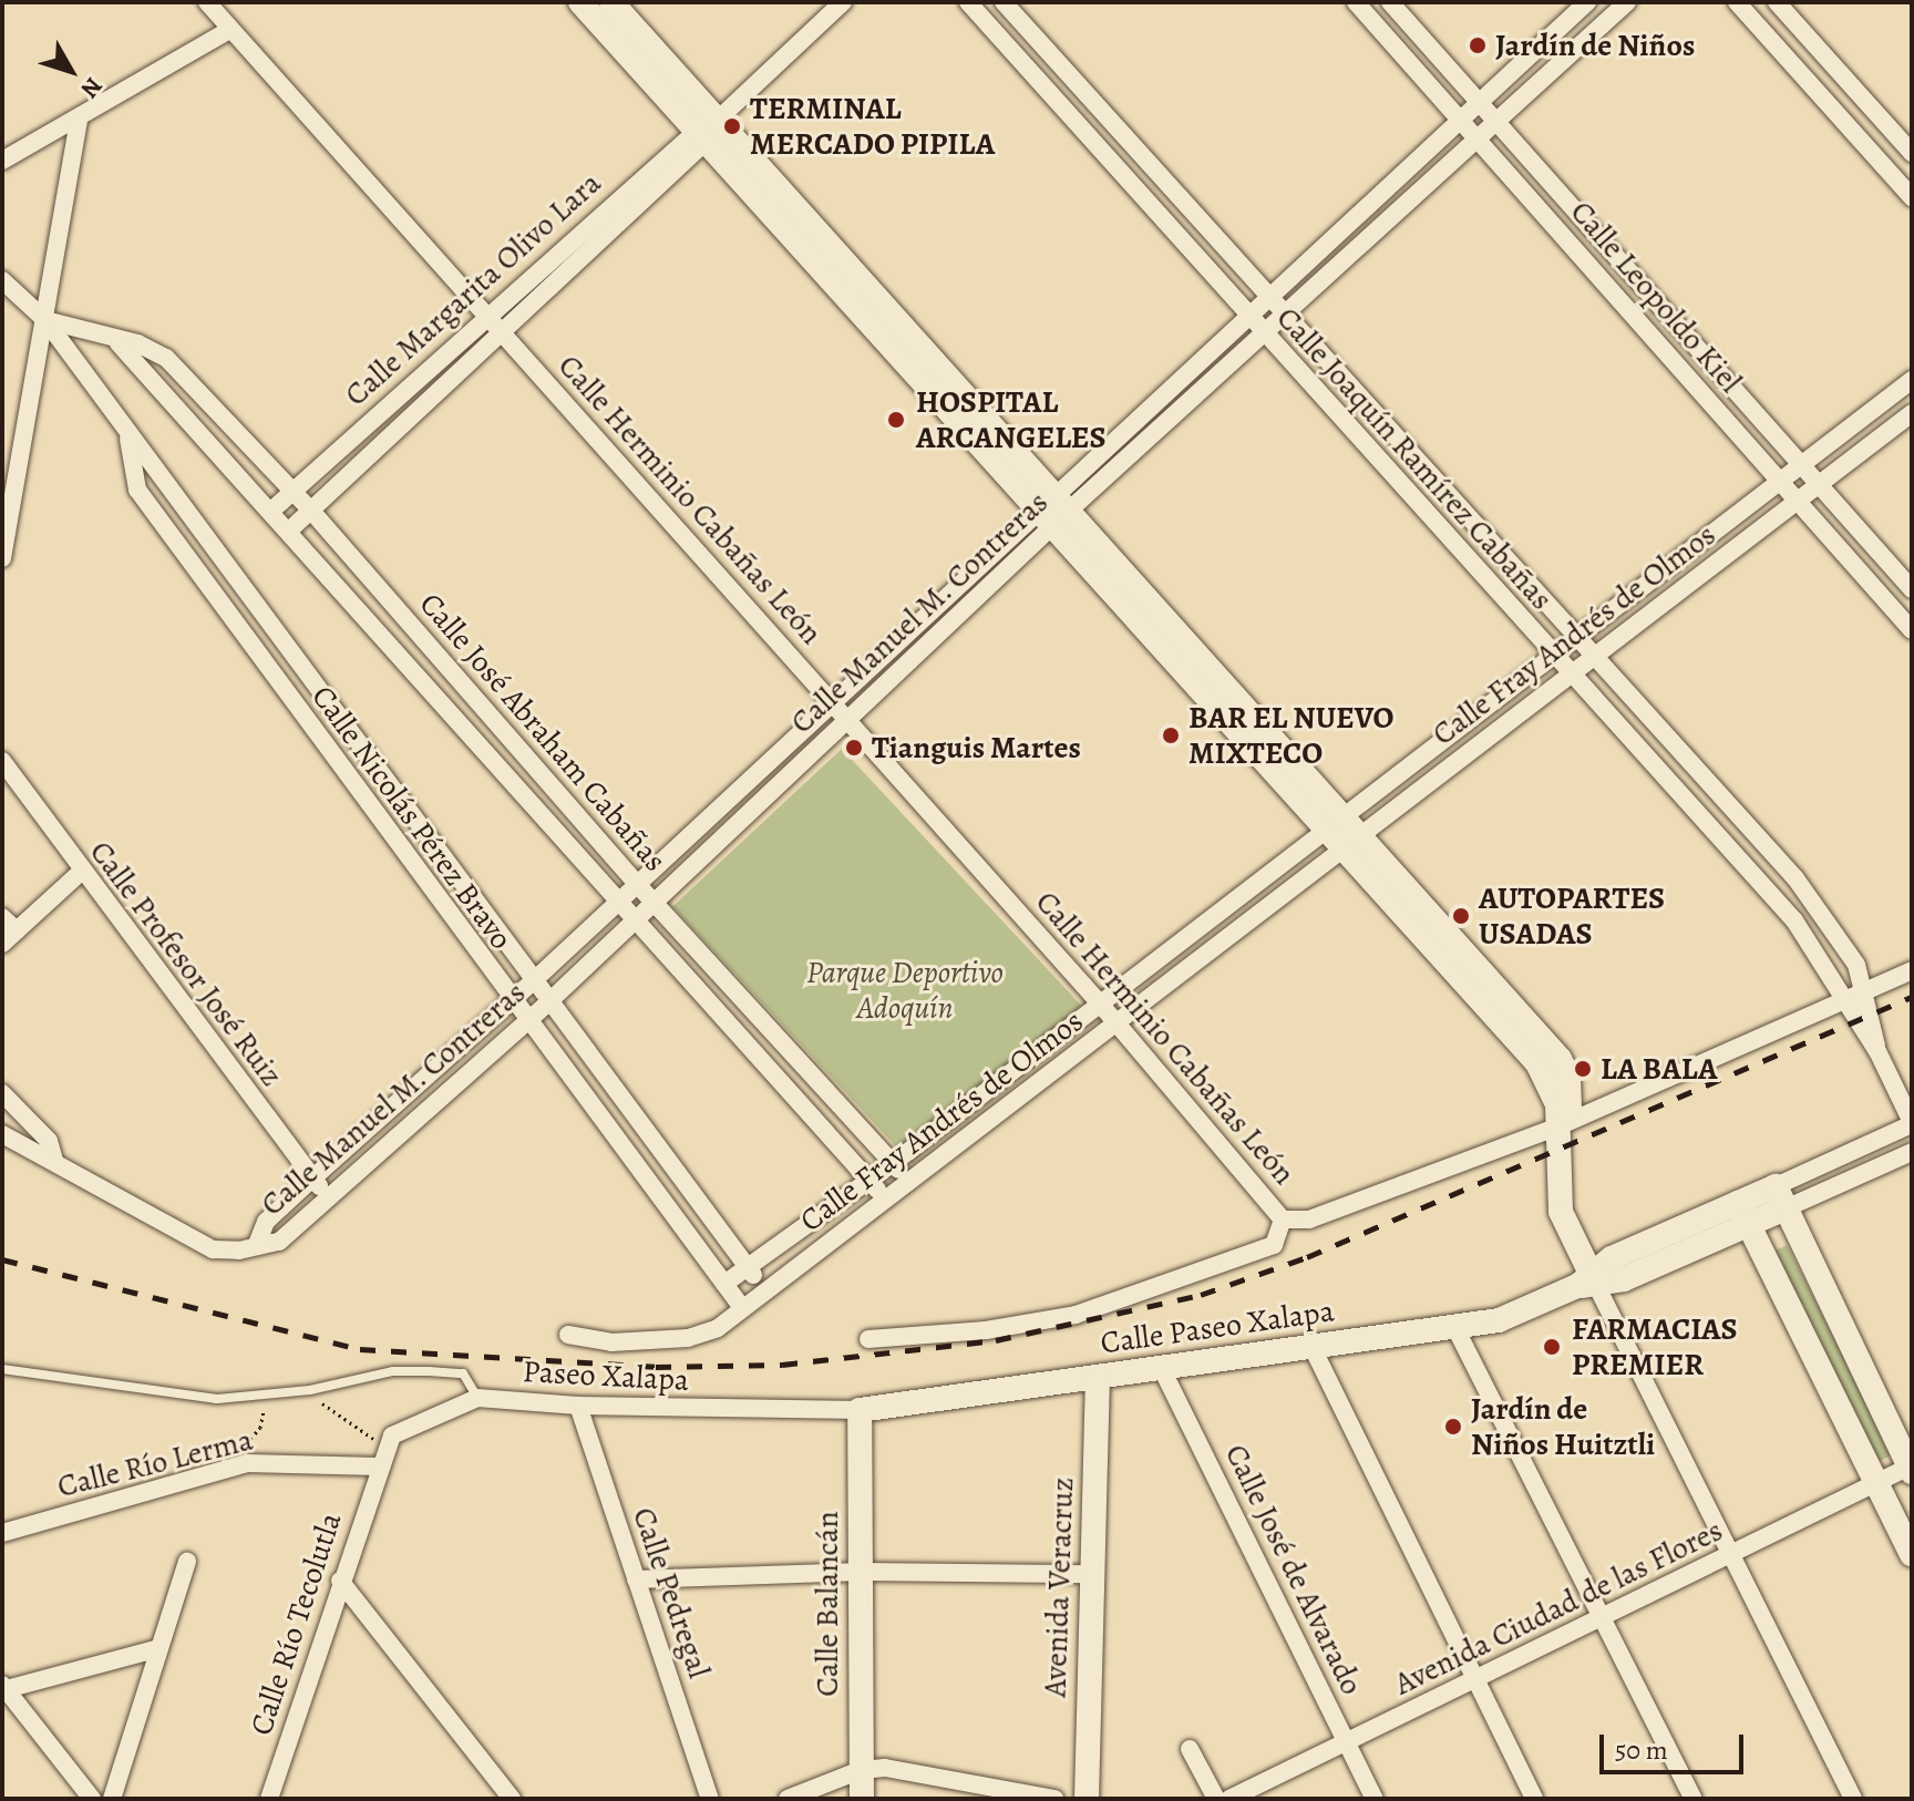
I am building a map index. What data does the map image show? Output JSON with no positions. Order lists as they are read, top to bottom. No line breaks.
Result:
{"streets":{"main road":["Calle Paseo Xalapa","Avenida Veracruz","Calle Balancán"],"street":["Calle Margarita Olivo Lara","Calle Leopoldo Kiel","Calle Joaquín Ramírez Cabañas","Calle Herminio Cabañas León","Calle Manuel M. Contreras","Calle Fray Andrés de Olmos","Calle José Abraham Cabañas","Calle Nicolás Pérez Bravo","Calle Profesor José Ruiz","Paseo Xalapa","Calle Río Lerma","Calle José de Alvarado","Calle Pedregal","Avenida Ciudad de las Flores","Calle Río Tecolutla"]},"crossings":[["Calle Margarita Olivo Lara","Calle Herminio Cabañas León"],["Calle Margarita Olivo Lara","Calle José Abraham Cabañas"],["Calle Leopoldo Kiel","Calle Manuel M. Contreras"],["Calle Leopoldo Kiel","Calle Fray Andrés de Olmos"],["Calle Joaquín Ramírez Cabañas","Calle Herminio Cabañas León"],["Calle Joaquín Ramírez Cabañas","Calle Manuel M. Contreras"],["Calle Joaquín Ramírez Cabañas","Calle Fray Andrés de Olmos"],["Calle Herminio Cabañas León","Calle Manuel M. Contreras"],["Calle Herminio Cabañas León","Calle Fray Andrés de Olmos"],["Calle Manuel M. Contreras","Calle José Abraham Cabañas"],["Calle Manuel M. Contreras","Calle Nicolás Pérez Bravo"],["Calle Manuel M. Contreras","Calle Profesor José Ruiz"],["Calle Fray Andrés de Olmos","Calle José Abraham Cabañas"],["Calle Fray Andrés de Olmos","Calle Nicolás Pérez Bravo"],["Calle José Abraham Cabañas","Calle Nicolás Pérez Bravo"],["Calle Paseo Xalapa","Paseo Xalapa"],["Calle Paseo Xalapa","Calle José de Alvarado"],["Calle Paseo Xalapa","Avenida Veracruz"],["Calle Paseo Xalapa","Calle Balancán"],["Paseo Xalapa","Calle Río Lerma"],["Paseo Xalapa","Calle Pedregal"],["Paseo Xalapa","Calle Balancán"],["Paseo Xalapa","Calle Río Tecolutla"],["Calle Río Lerma","Calle Río Tecolutla"],["Calle José de Alvarado","Avenida Ciudad de las Flores"]],"parks":["Parque Deportivo Adoquín"],"places":["Jardín de Niños","TERMINAL MERCADO PIPILA","HOSPITAL ARCANGELES","BAR EL NUEVO MIXTECO","Tianguis Martes","AUTOPARTES USADAS","LA BALA","FARMACIAS PREMIER","Jardín de Niños Huitztli"],"scale_bar":"50 m","north":"bottom right"}
